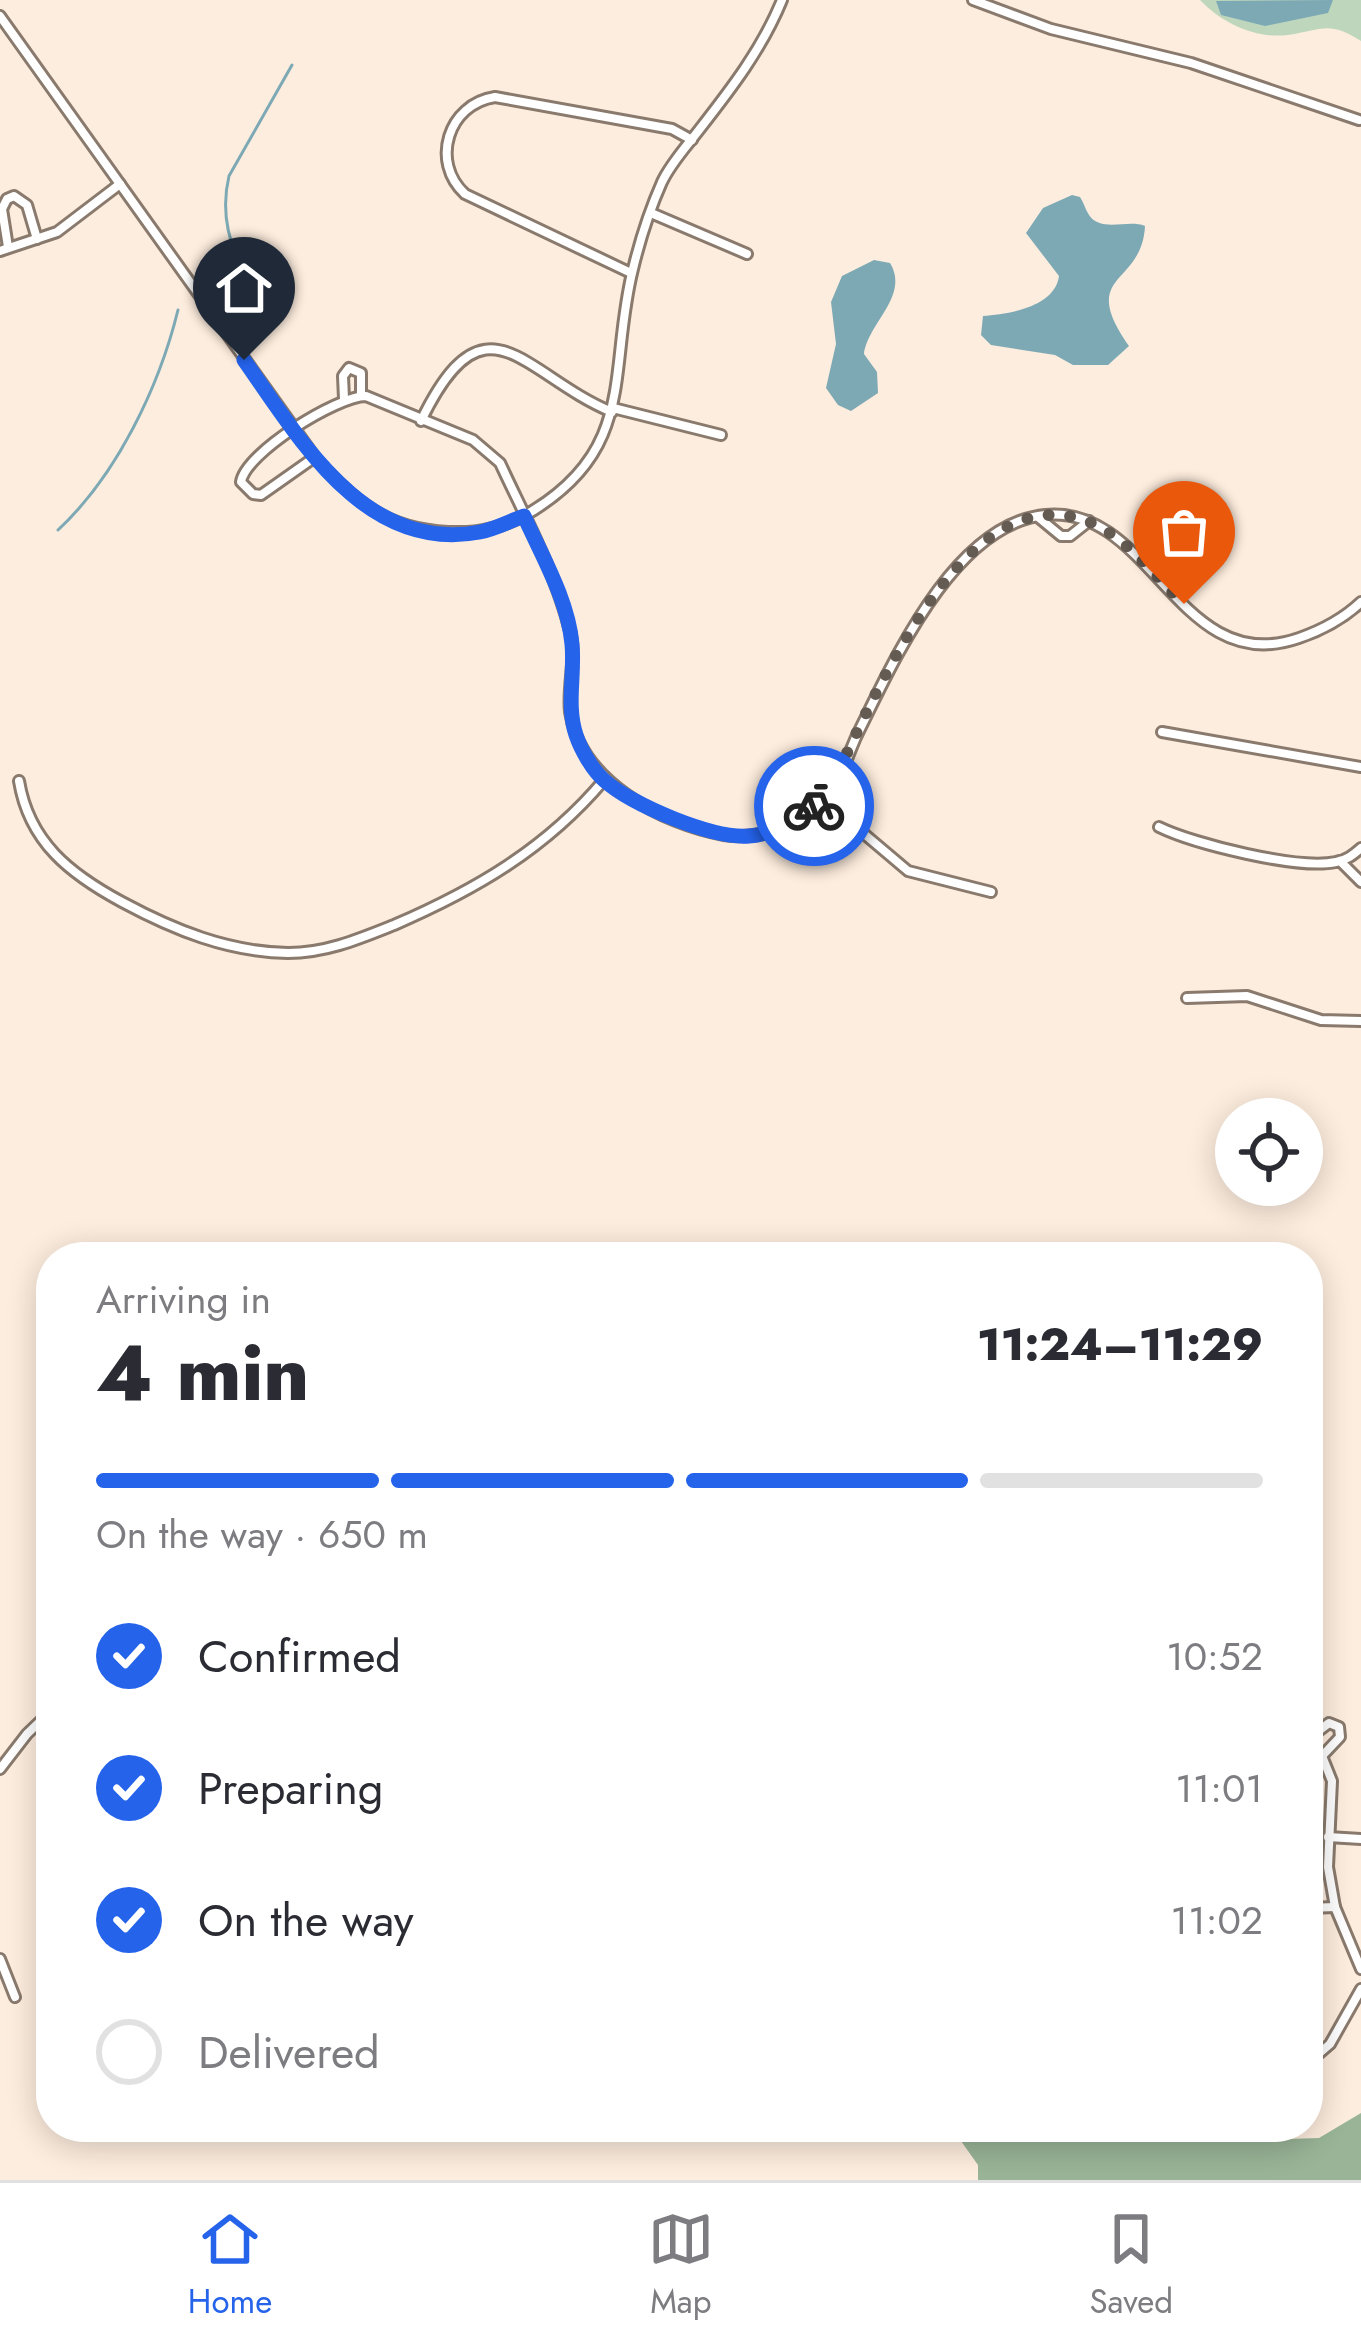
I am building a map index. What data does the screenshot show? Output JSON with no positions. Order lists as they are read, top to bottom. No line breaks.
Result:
{"page":{"heading":["4 min","Arriving in","11:24–11:29"],"bar":"On the way · 650 m","list":[["Confirmed","10:52"],["Preparing","11:01"],["On the way","11:02"],"Delivered"],"tabs":["Home","Map","Saved"]}}
